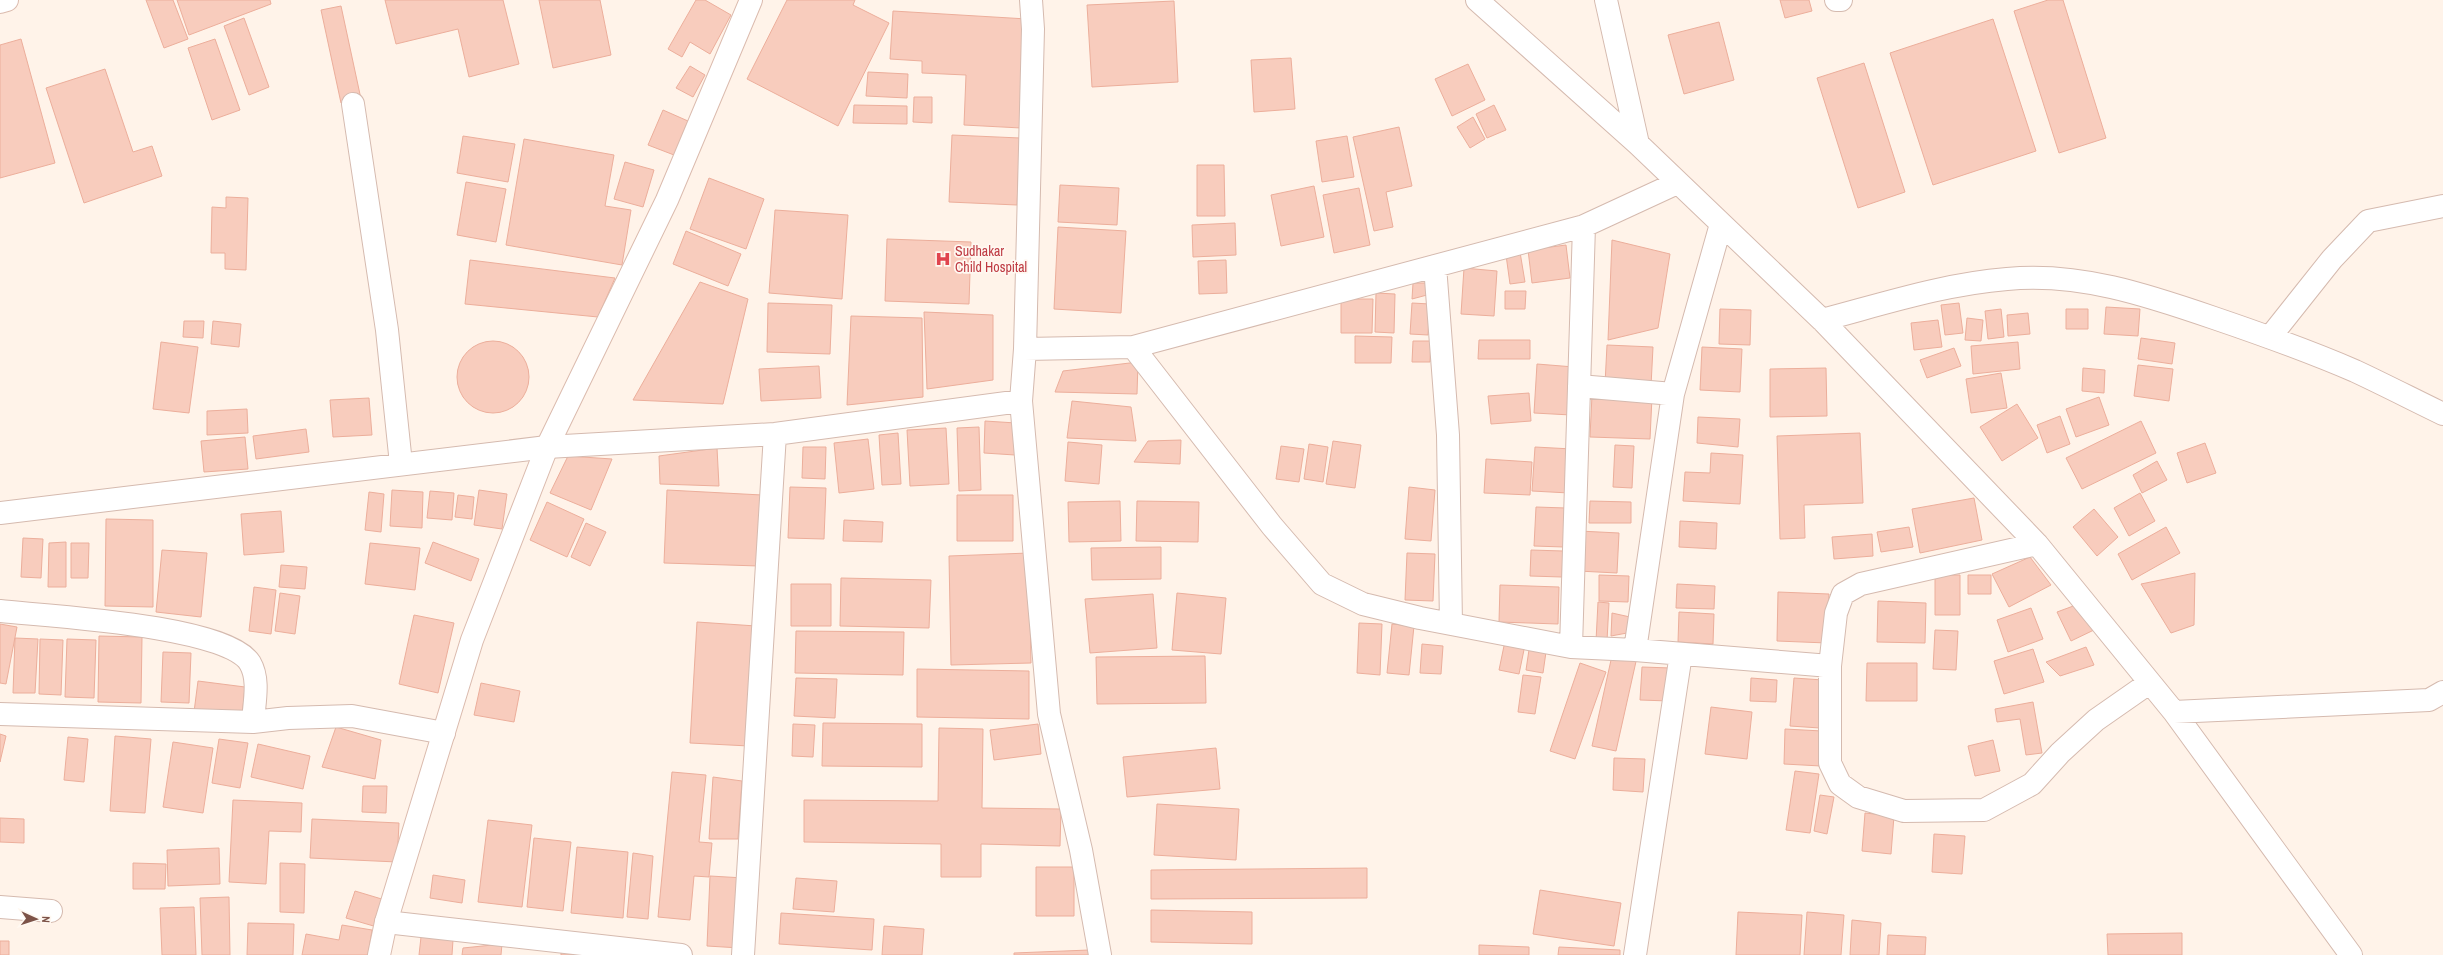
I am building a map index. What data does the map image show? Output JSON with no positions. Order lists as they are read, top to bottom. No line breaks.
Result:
{"places":{"hospital":["Sudhakar Child Hospital"]},"north":"right"}
